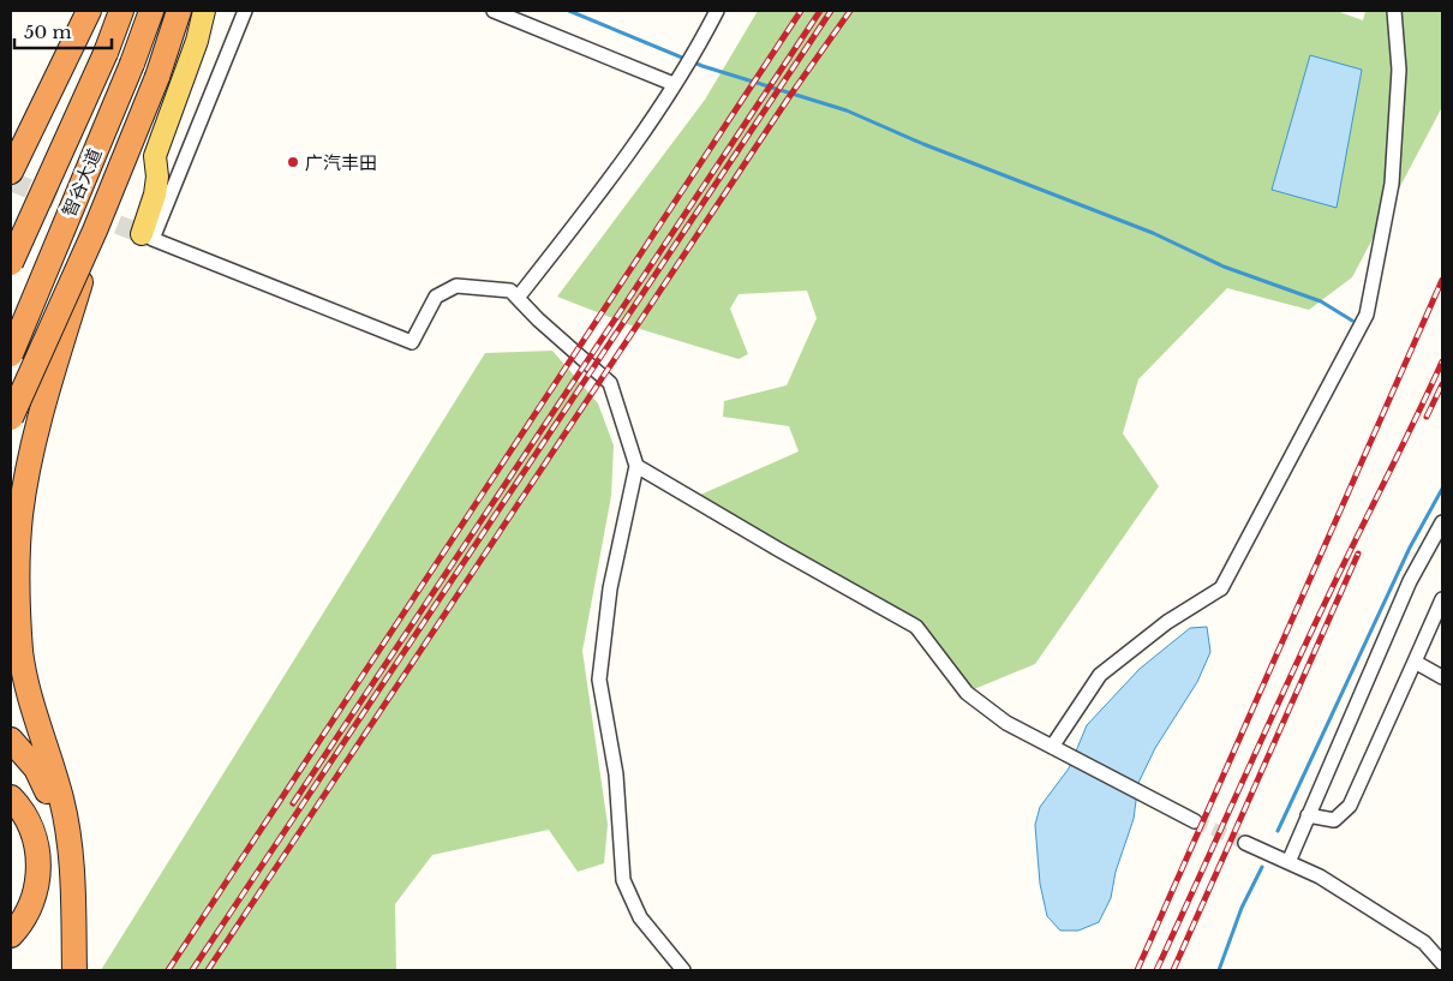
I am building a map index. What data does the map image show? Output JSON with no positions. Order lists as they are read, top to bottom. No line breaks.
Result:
{"streets":{"highway":["智谷大道"]},"places":["广汽丰田"],"scale_bar":"50 m"}
